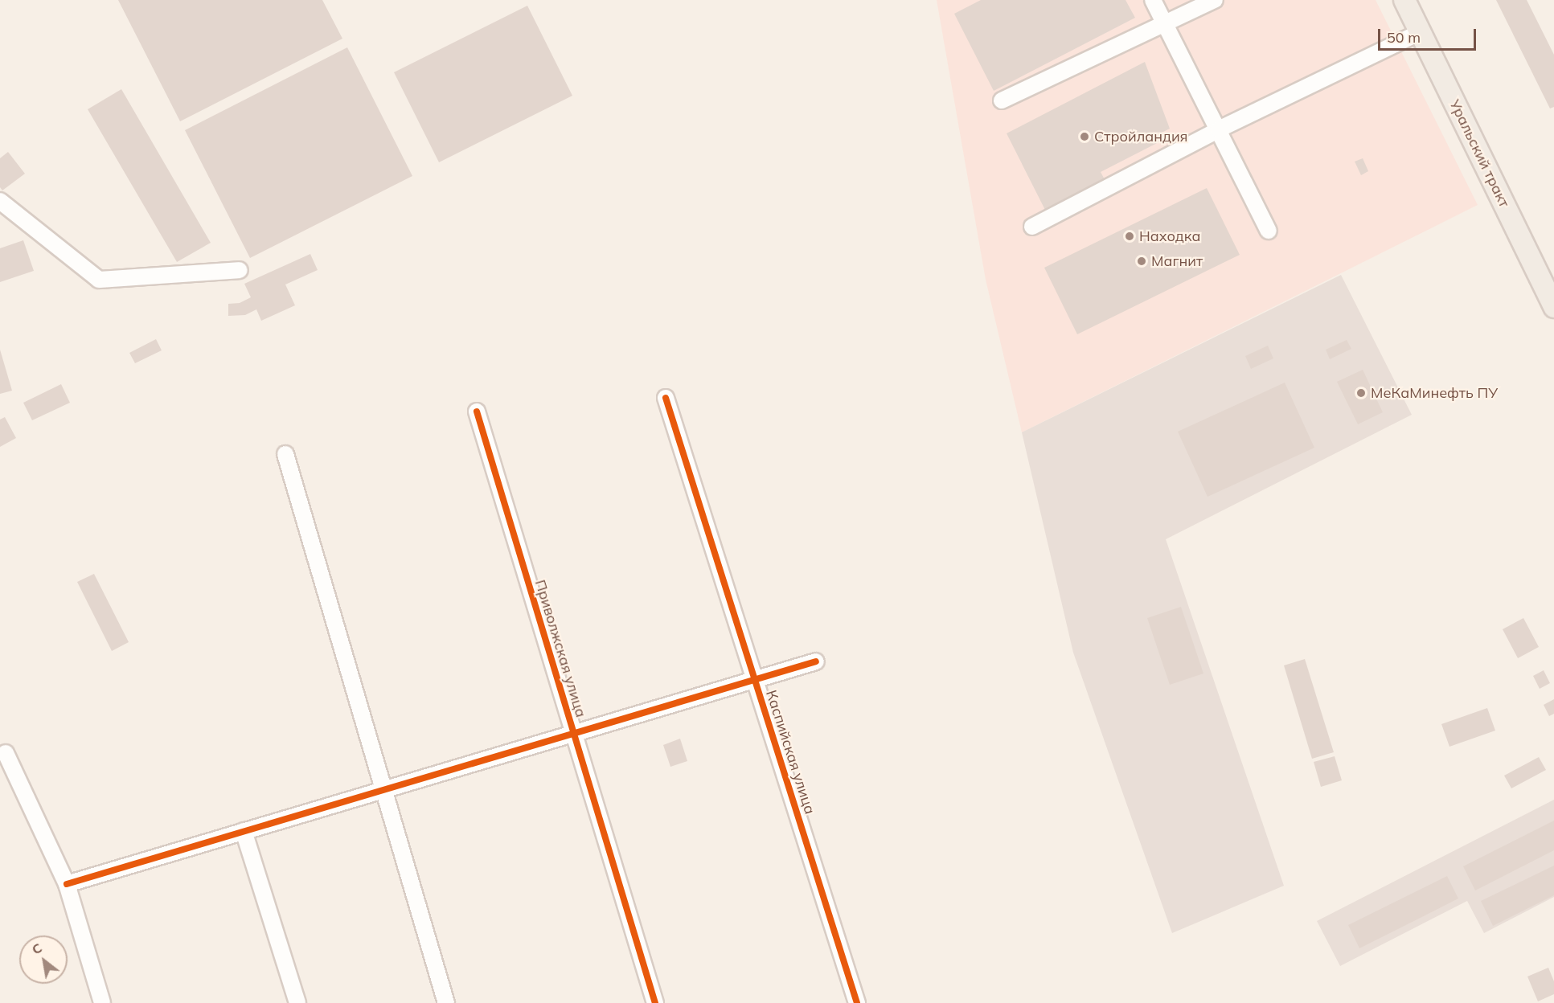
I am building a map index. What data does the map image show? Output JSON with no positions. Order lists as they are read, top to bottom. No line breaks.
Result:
{"streets":{"main road":["Уральский тракт"],"street":["Приволжская улица","Каспийская улица"]},"places":["Стройландия","Находка","Магнит","МеКаМинефть ПУ"],"scale_bar":"50 m","north":"top left"}
